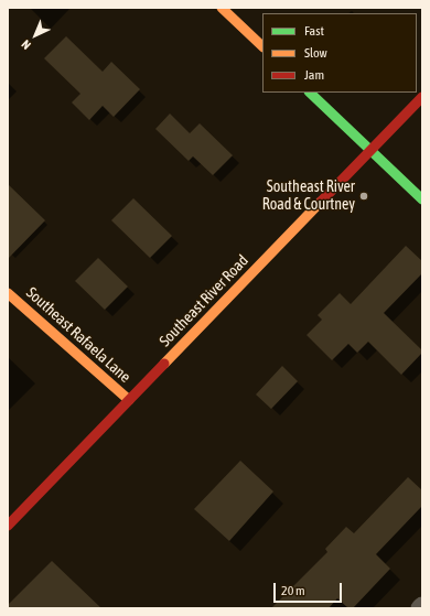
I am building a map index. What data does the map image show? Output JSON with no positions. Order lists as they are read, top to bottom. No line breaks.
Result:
{"streets":{"street":["Southeast River Road","Southeast Rafaela Lane"]},"crossings":[["Southeast River Road","Southeast Rafaela Lane"]],"places":["Southeast River Road & Courtney"],"legend":["Fast","Slow","Jam"],"scale_bar":"20 m","north":"bottom left"}
